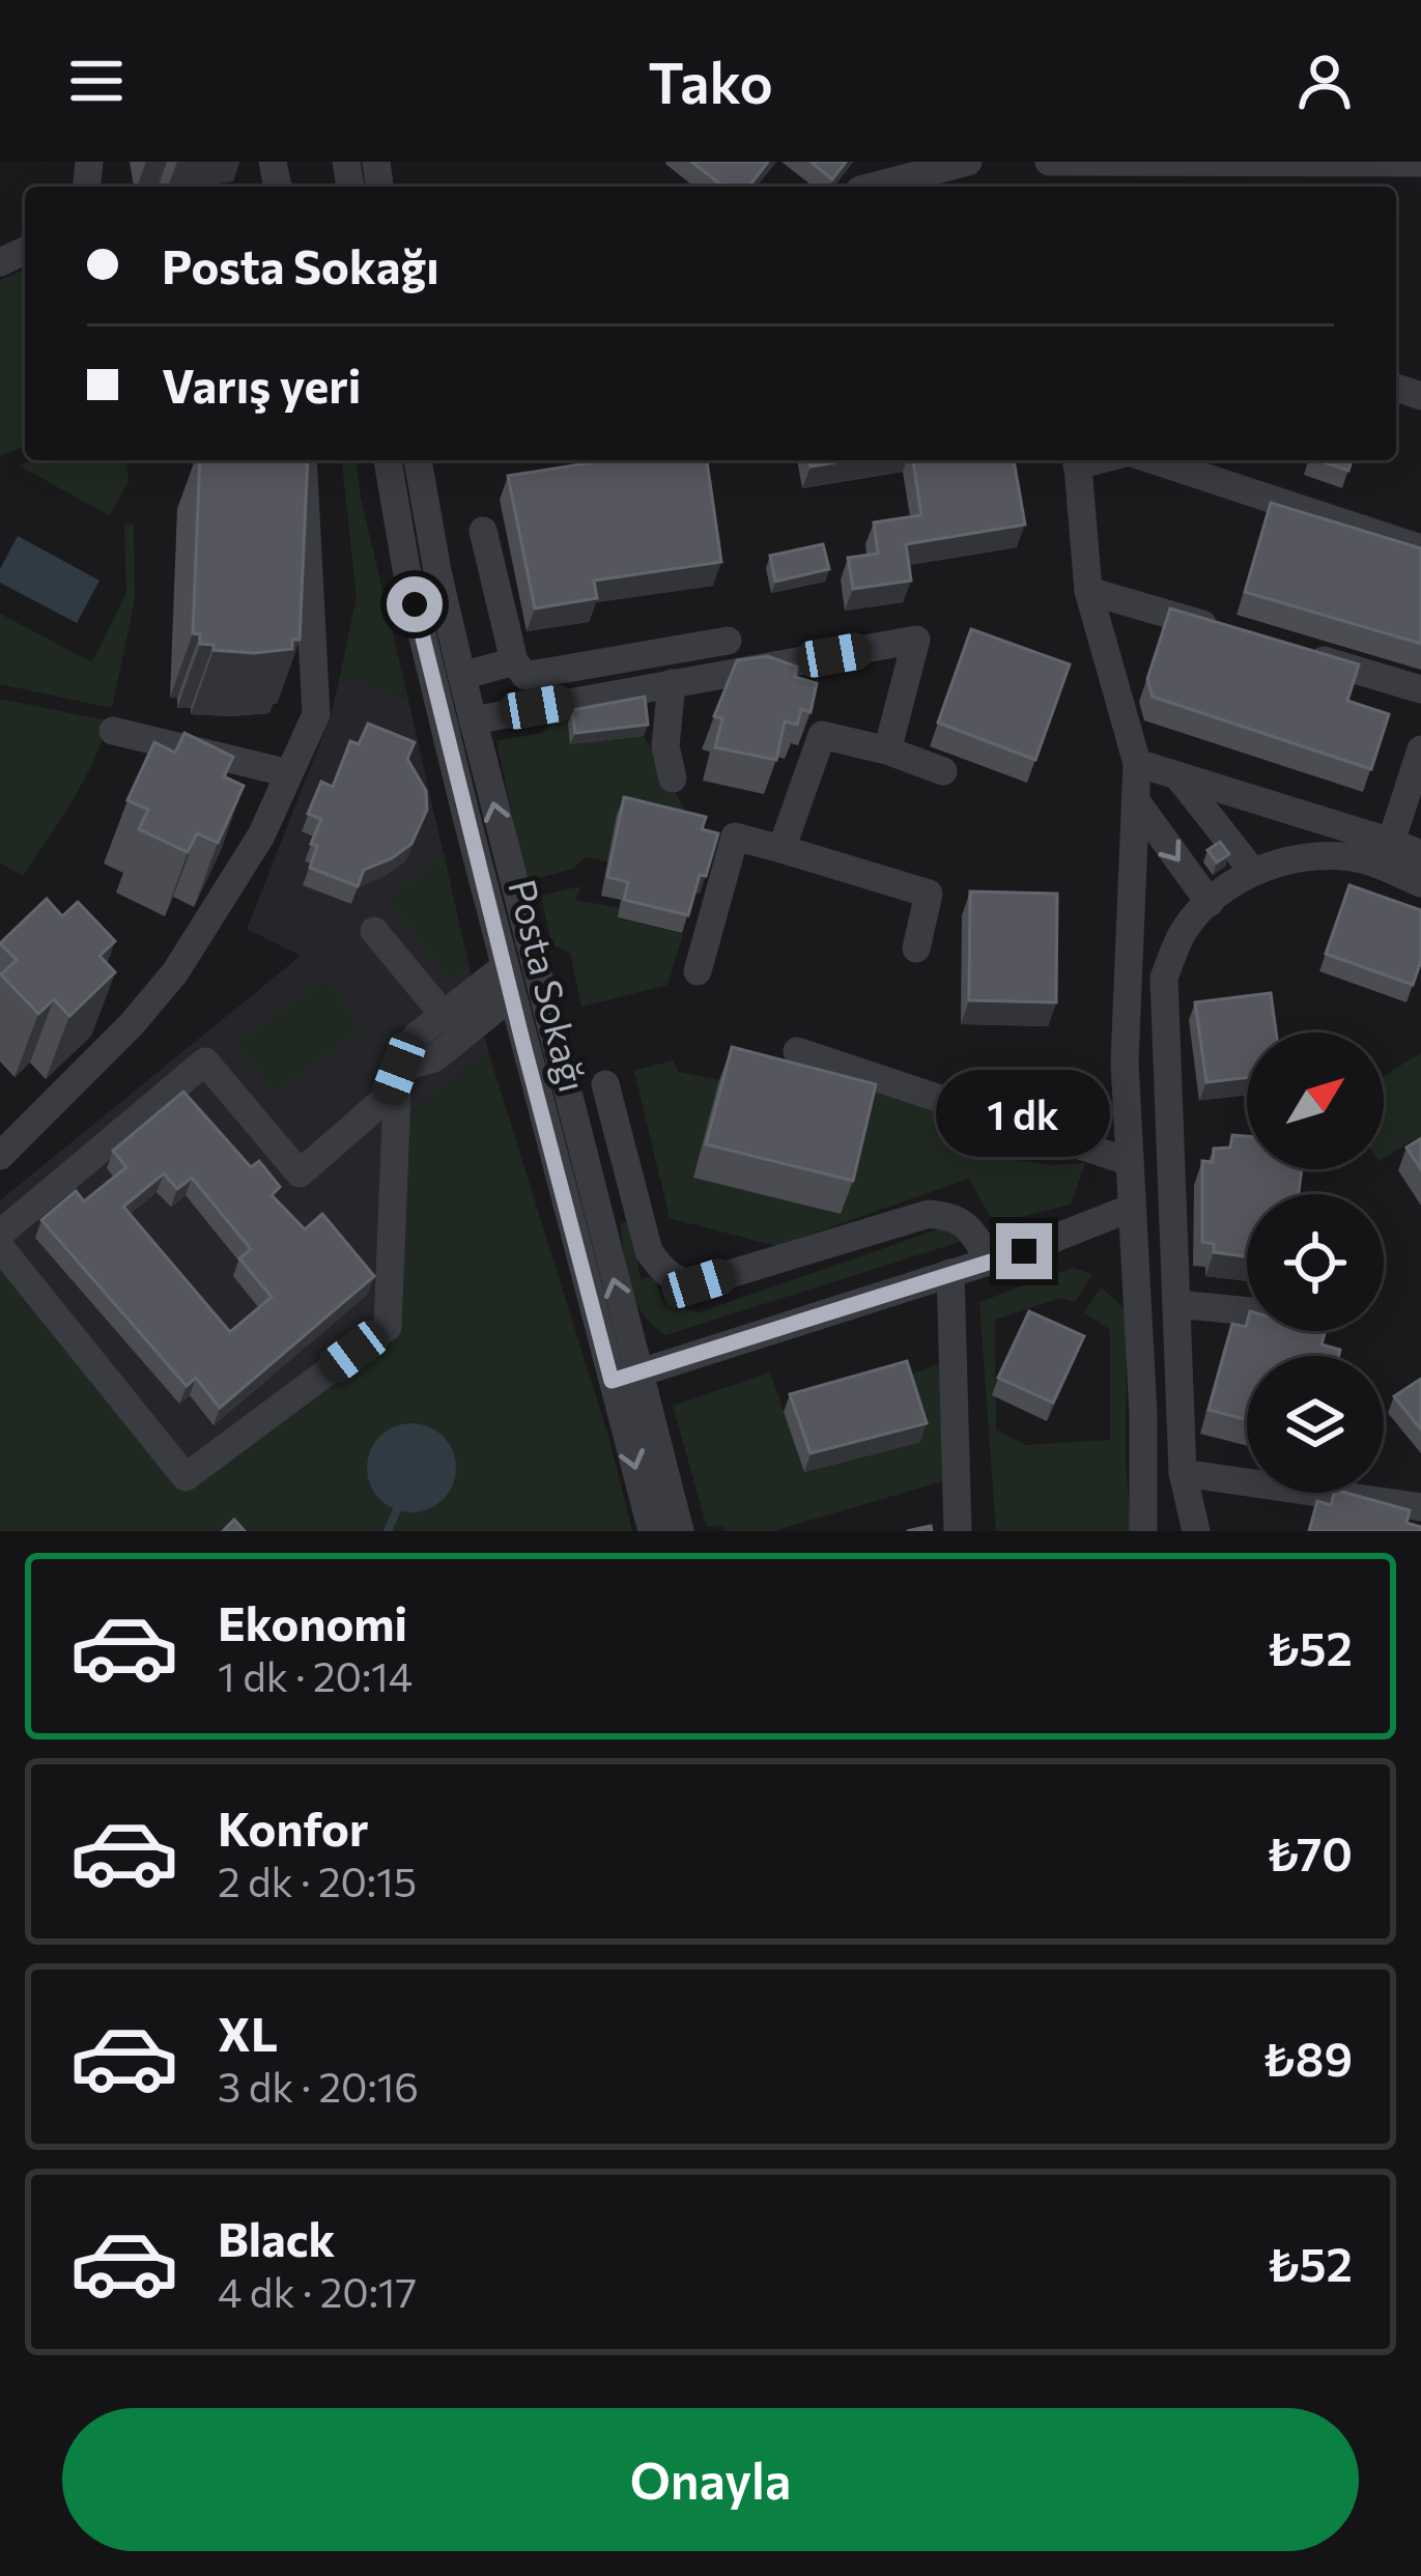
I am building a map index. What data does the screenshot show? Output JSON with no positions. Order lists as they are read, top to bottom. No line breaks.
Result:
{"streets":{"street":["Posta Sokağı"]},"north":"top right","page":{"header":"Tako","banner":["Posta Sokağı","Varış yeri"],"bubble":"1 dk","list":[{"name":"Ekonomi","note":"1 dk · 20:14","value":"₺52"},{"name":"Konfor","note":"2 dk · 20:15","value":"₺70"},{"name":"XL","note":"3 dk · 20:16","value":"₺89"},{"name":"Black","note":"4 dk · 20:17","value":"₺52"}],"buttons":"Onayla"}}
